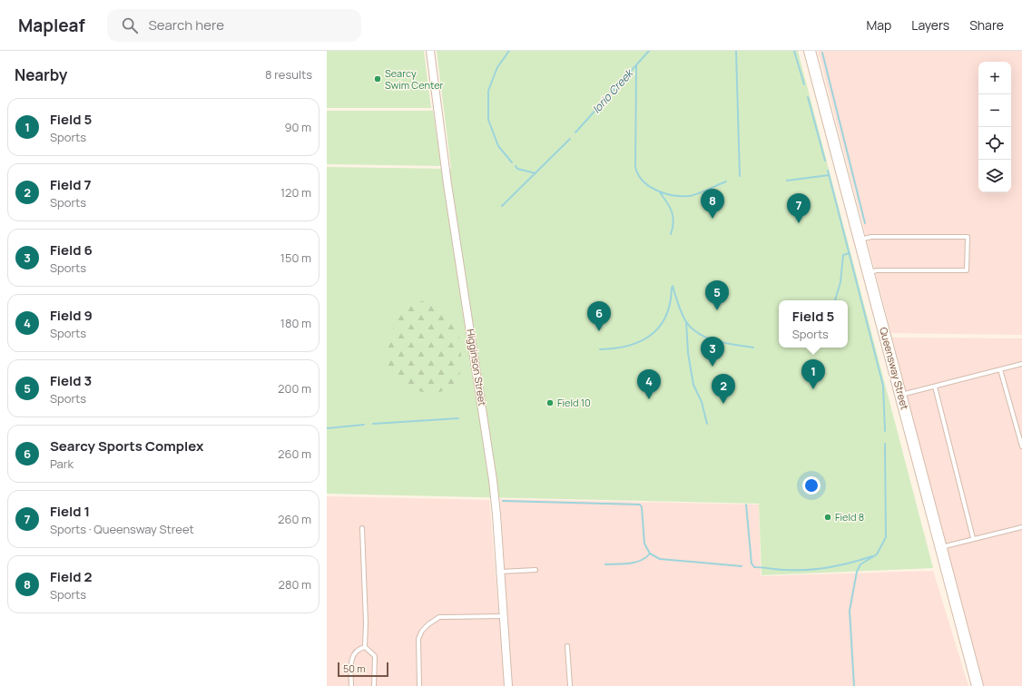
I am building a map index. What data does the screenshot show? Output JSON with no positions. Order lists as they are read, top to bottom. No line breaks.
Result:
{"streets":{"street":["Higginson Street","Queensway Street"]},"water":["Iorio Creek"],"places":["Searcy Swim Center","Field 10","Field 8"],"scale_bar":"50 m","page":{"header":"Mapleaf","search":"Search here","nav":["Map","Layers","Share"],"heading":["Nearby","8 results"],"map_buttons":["+","−"],"list":[{"mark":"1","name":"Field 5","note":"Sports","value":"90 m"},{"mark":"2","name":"Field 7","note":"Sports","value":"120 m"},{"mark":"3","name":"Field 6","note":"Sports","value":"150 m"},{"mark":"4","name":"Field 9","note":"Sports","value":"180 m"},{"mark":"5","name":"Field 3","note":"Sports","value":"200 m"},{"mark":"6","name":"Searcy Sports Complex","note":"Park","value":"260 m"},{"mark":"7","name":"Field 1","note":"Sports · Queensway Street","value":"260 m"},{"mark":"8","name":"Field 2","note":"Sports","value":"280 m"}],"pins":["8","7","5","6","3","1","4","2"],"popup":["Field 5","Sports"],"scale":"50 m"}}
